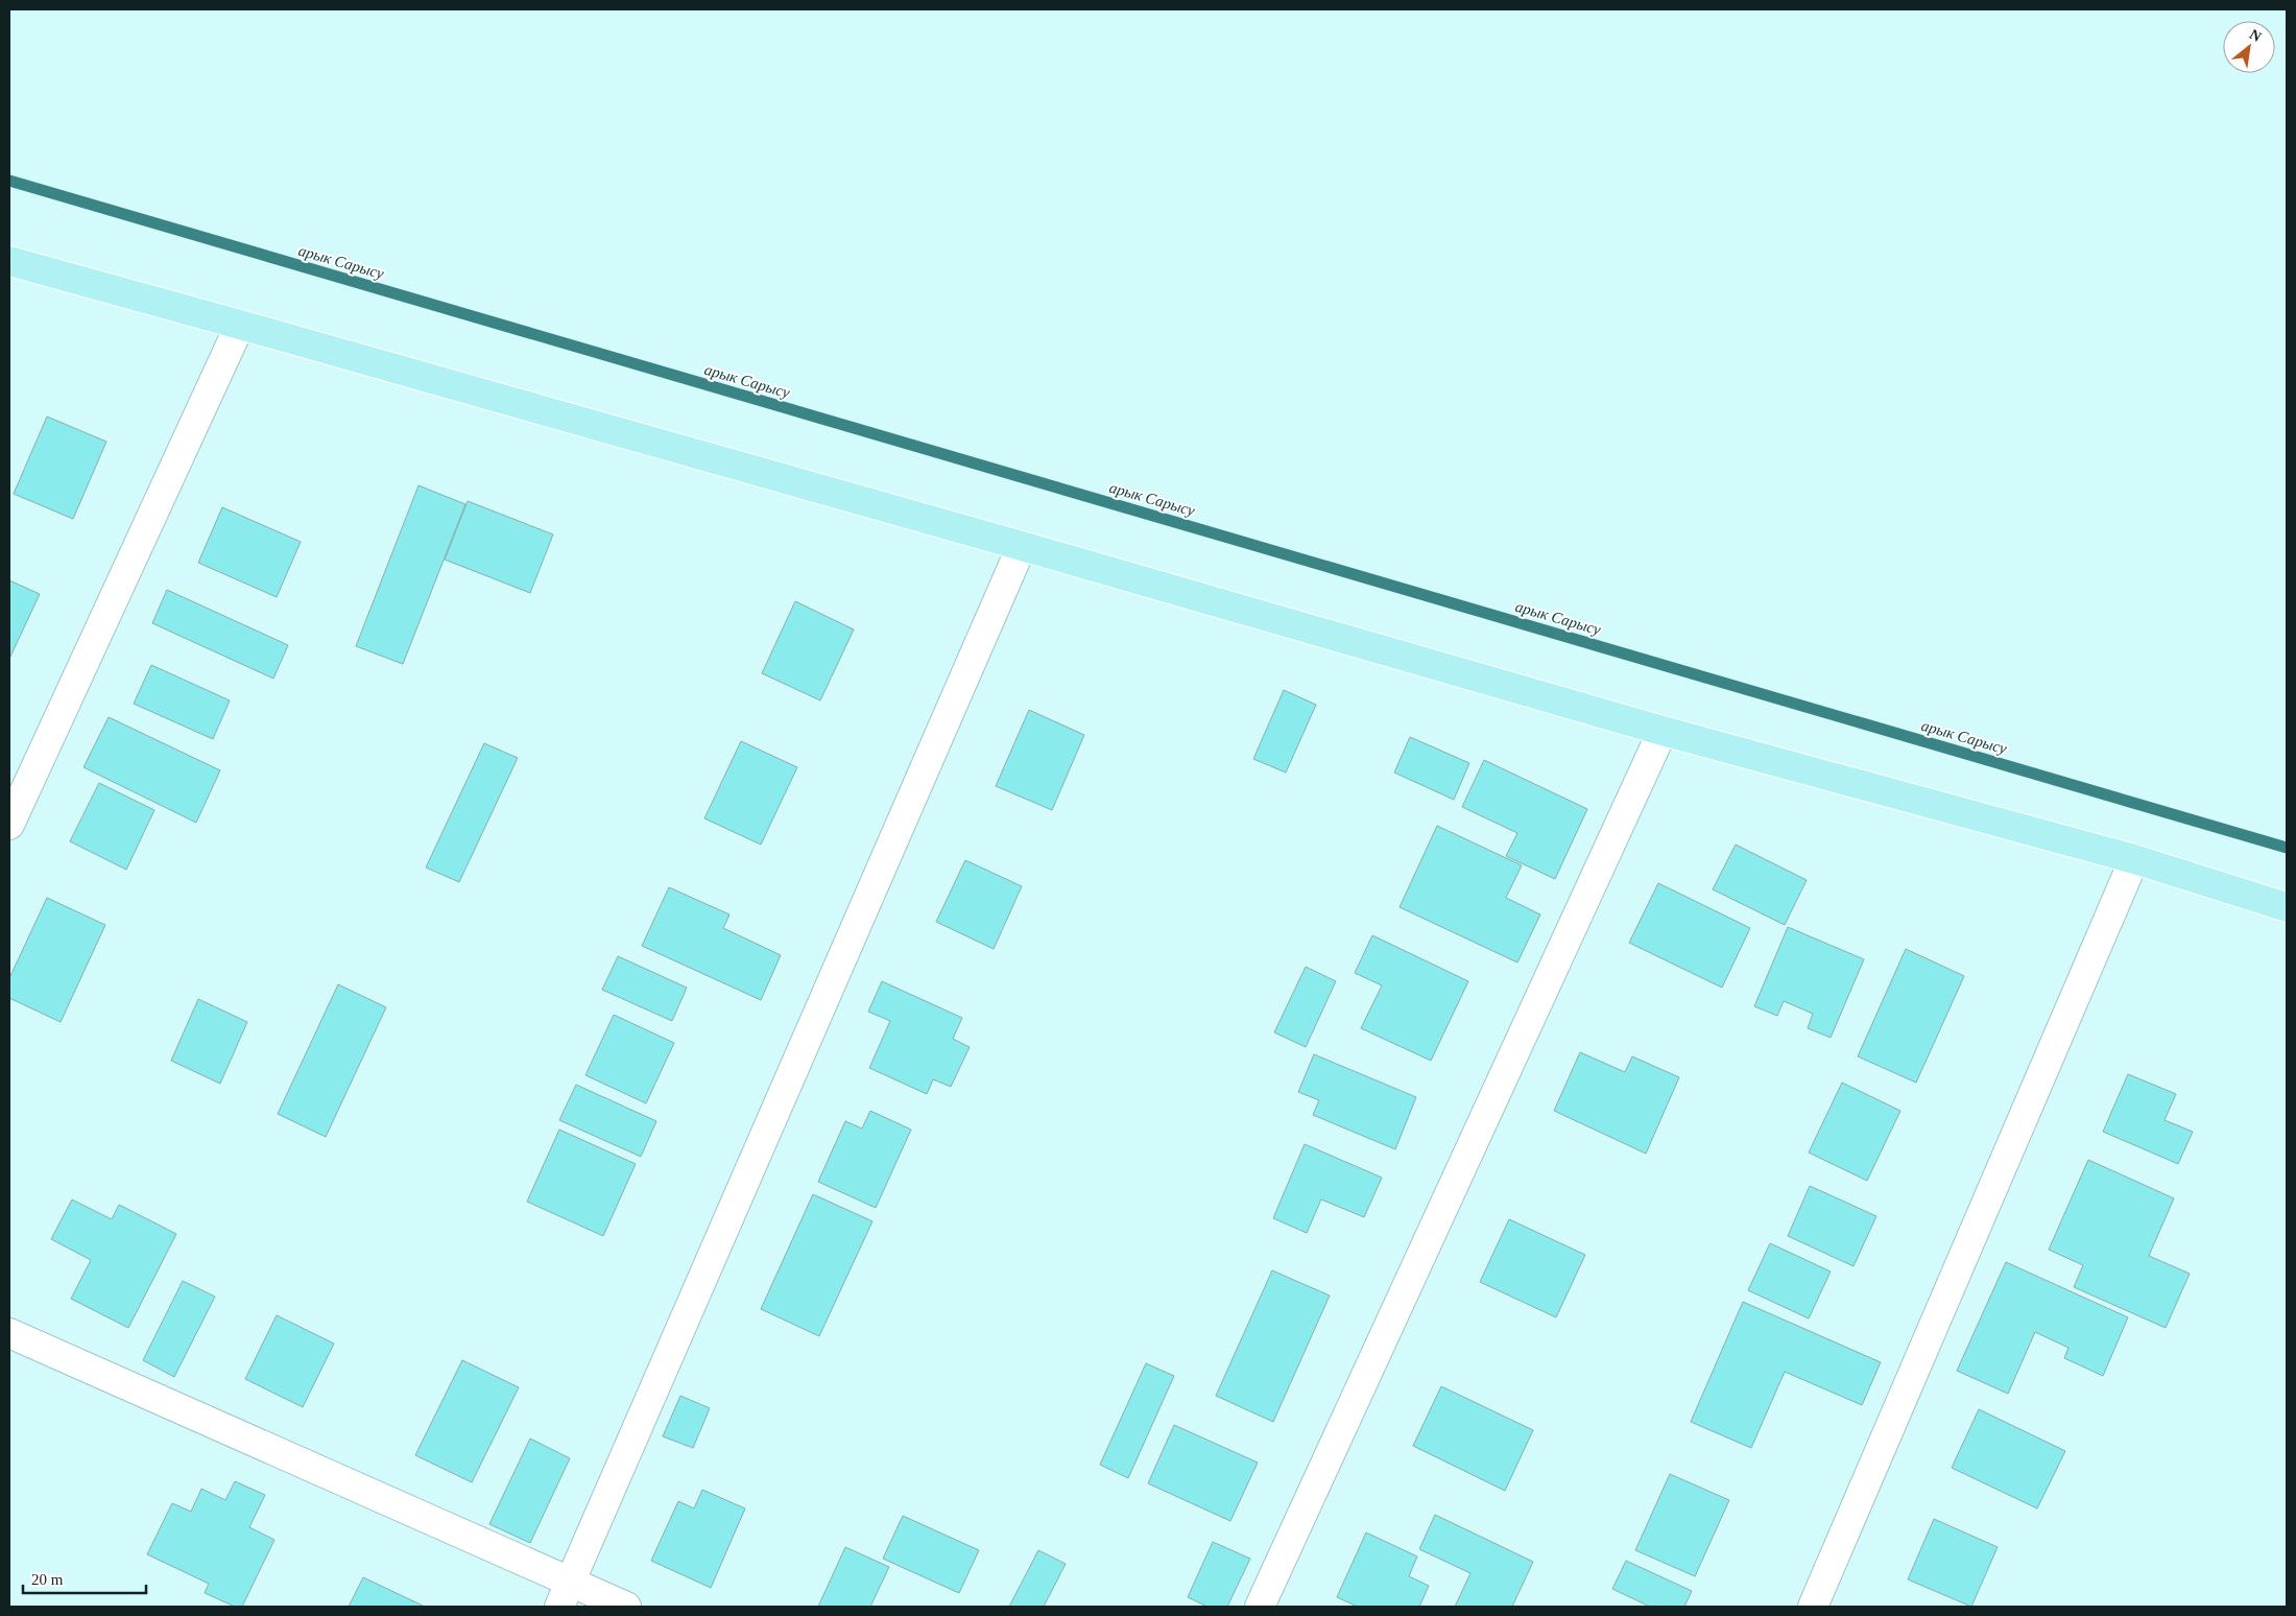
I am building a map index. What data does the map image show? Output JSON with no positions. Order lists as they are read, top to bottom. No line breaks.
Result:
{"water":["арык Сарысу"],"scale_bar":"20 m","north":"top right"}
